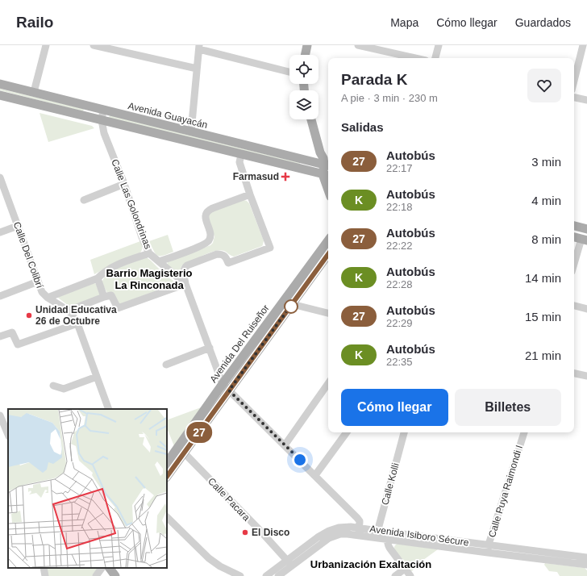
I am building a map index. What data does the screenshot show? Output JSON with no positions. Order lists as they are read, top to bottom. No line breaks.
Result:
{"streets":{"main road":["Avenida Guayacán","Avenida Del Ruiseñor"],"street":["Calle Las Golondrinas","Calle Del Colibrí","Calle Kolli","Calle Puya Raimondi I","Calle Pacara","Avenida Isiboro Sécure"]},"crossings":[["Avenida Guayacán","Calle Las Golondrinas"],["Calle Las Golondrinas","Avenida Del Ruiseñor"],["Avenida Del Ruiseñor","Calle Pacara"],["Calle Kolli","Avenida Isiboro Sécure"],["Calle Puya Raimondi I","Avenida Isiboro Sécure"],["Calle Pacara","Avenida Isiboro Sécure"]],"districts":["Barrio Magisterio La Rinconada","Urbanización Exaltación"],"places":{"health":["Farmasud"],"other":["Unidad Educativa 26 de Octubre","El Disco"]},"lines":["bus line 27"],"page":{"header":"Railo","nav":["Mapa","Cómo llegar","Guardados"],"on_map":"27","heading":[["Parada K","A pie · 3 min · 230 m"],"Salidas"],"list":[{"mark":"27","name":"Autobús","note":"22:17","value":"3 min"},{"mark":"K","name":"Autobús","note":"22:18","value":"4 min"},{"mark":"27","name":"Autobús","note":"22:22","value":"8 min"},{"mark":"K","name":"Autobús","note":"22:28","value":"14 min"},{"mark":"27","name":"Autobús","note":"22:29","value":"15 min"},{"mark":"K","name":"Autobús","note":"22:35","value":"21 min"}],"buttons":["Cómo llegar","Billetes"]}}
